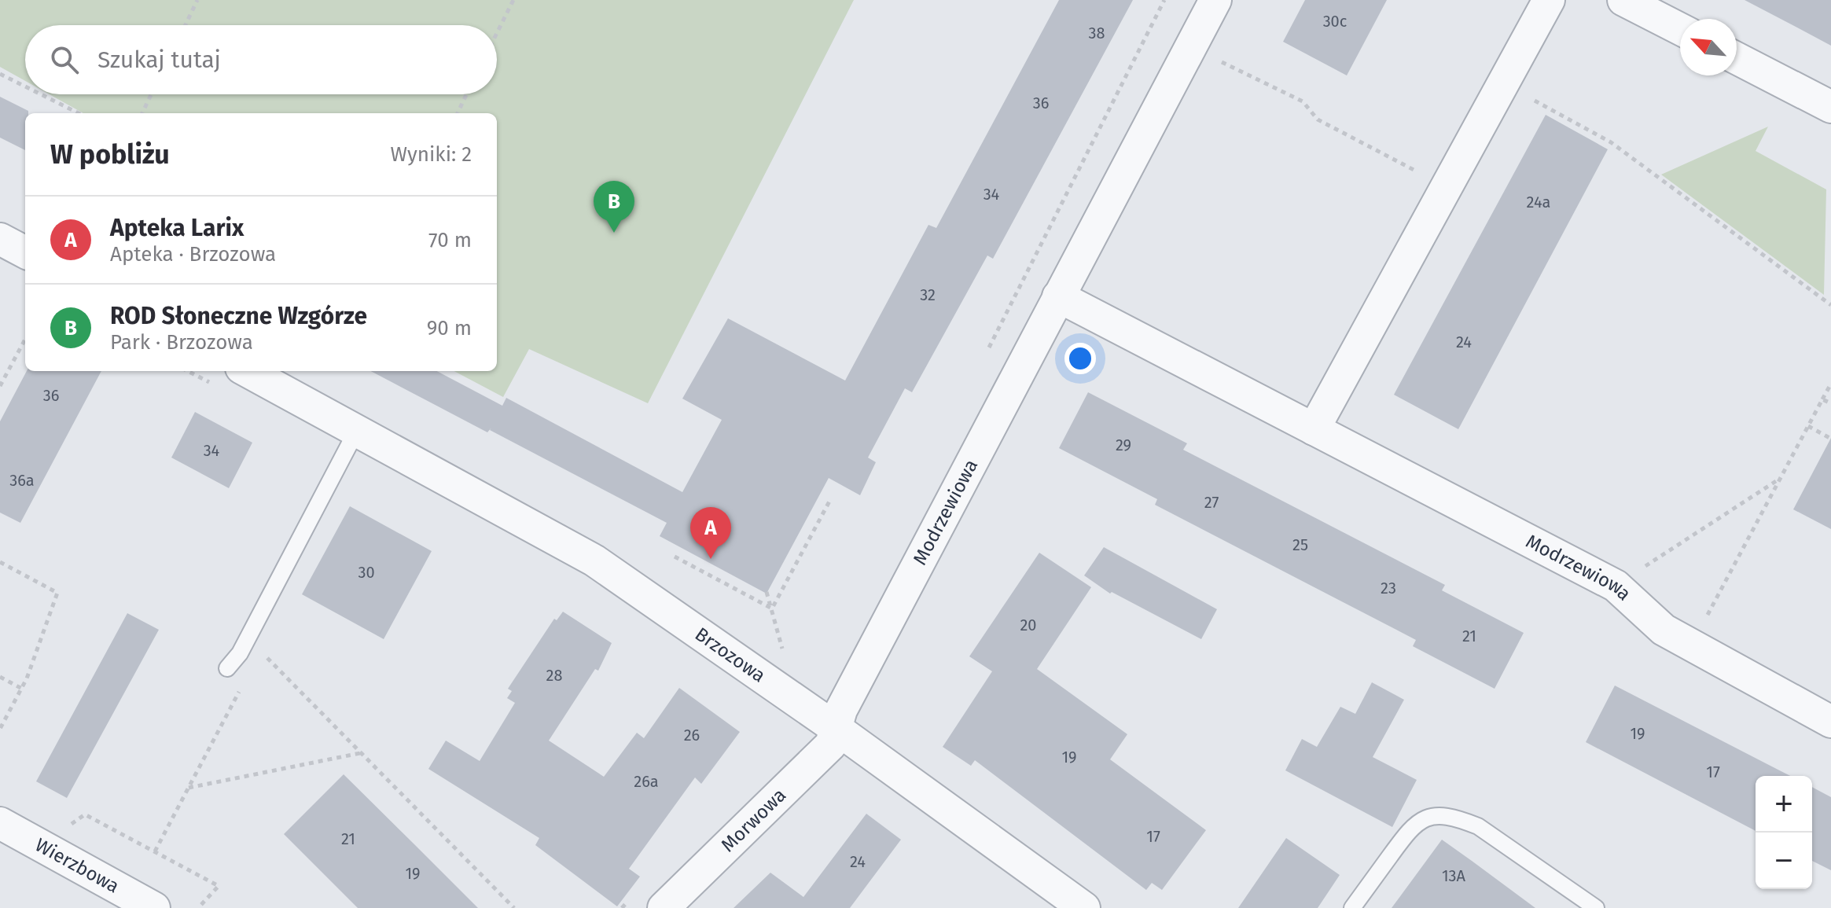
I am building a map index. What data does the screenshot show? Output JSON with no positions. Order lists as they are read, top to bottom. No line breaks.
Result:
{"streets":{"street":["Modrzewiowa","Brzozowa","Morwowa","Wierzbowa"]},"crossings":[["Modrzewiowa","Brzozowa"],["Modrzewiowa","Morwowa"],["Brzozowa","Morwowa"]],"house_numbers":["30c","38","36","34","24a","32","24","36","29","34","36a","27","25","30","23","20","21","28","19","26","19","17","26a","17","21","24","19","13A"],"north":"top left","page":{"search":"Szukaj tutaj","heading":["W pobliżu","Wyniki: 2"],"pins":["B","A"],"list":[{"mark":"A","name":"Apteka Larix","note":"Apteka · Brzozowa","value":"70 m"},{"mark":"B","name":"ROD Słoneczne Wzgórze","note":"Park · Brzozowa","value":"90 m"}],"map_buttons":["+","−"]}}
